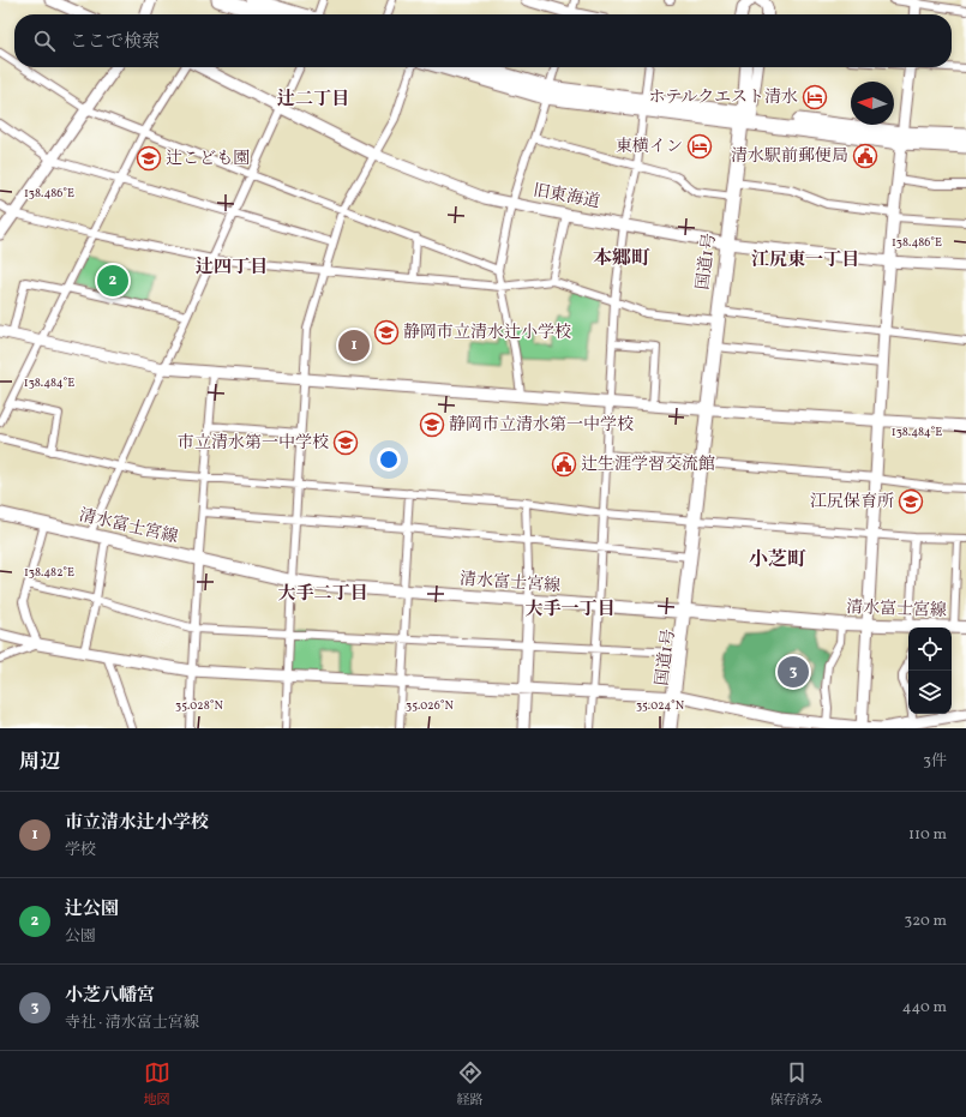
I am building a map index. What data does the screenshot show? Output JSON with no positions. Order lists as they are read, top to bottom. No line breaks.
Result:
{"streets":{"highway":["国道1号"],"main road":["清水富士宮線"],"street":["旧東海道"]},"crossings":[["旧東海道","国道1号"],["国道1号","清水富士宮線"]],"districts":["辻二丁目","本郷町","江尻東一丁目","辻四丁目","小芝町","大手二丁目","大手一丁目"],"places":{"hotel":["ホテルクエスト清水","東横イン"],"public building":["清水駅前郵便局","辻生涯学習交流館"],"school or university":["辻こども園","静岡市立清水辻小学校","静岡市立清水第一中学校","市立清水第一中学校","江尻保育所"]},"north":"left","page":{"search":"ここで検索","pins":["2","1","3"],"heading":["周辺","3件"],"list":[{"mark":"1","name":"市立清水辻小学校","note":"学校","value":"110 m"},{"mark":"2","name":"辻公園","note":"公園","value":"320 m"},{"mark":"3","name":"小芝八幡宮","note":"寺社 · 清水富士宮線","value":"440 m"}],"nav":["地図","経路","保存済み"]},"coordinates":["138.486°E","138.484°E","138.482°E","35.028°N","35.026°N","35.024°N"]}
